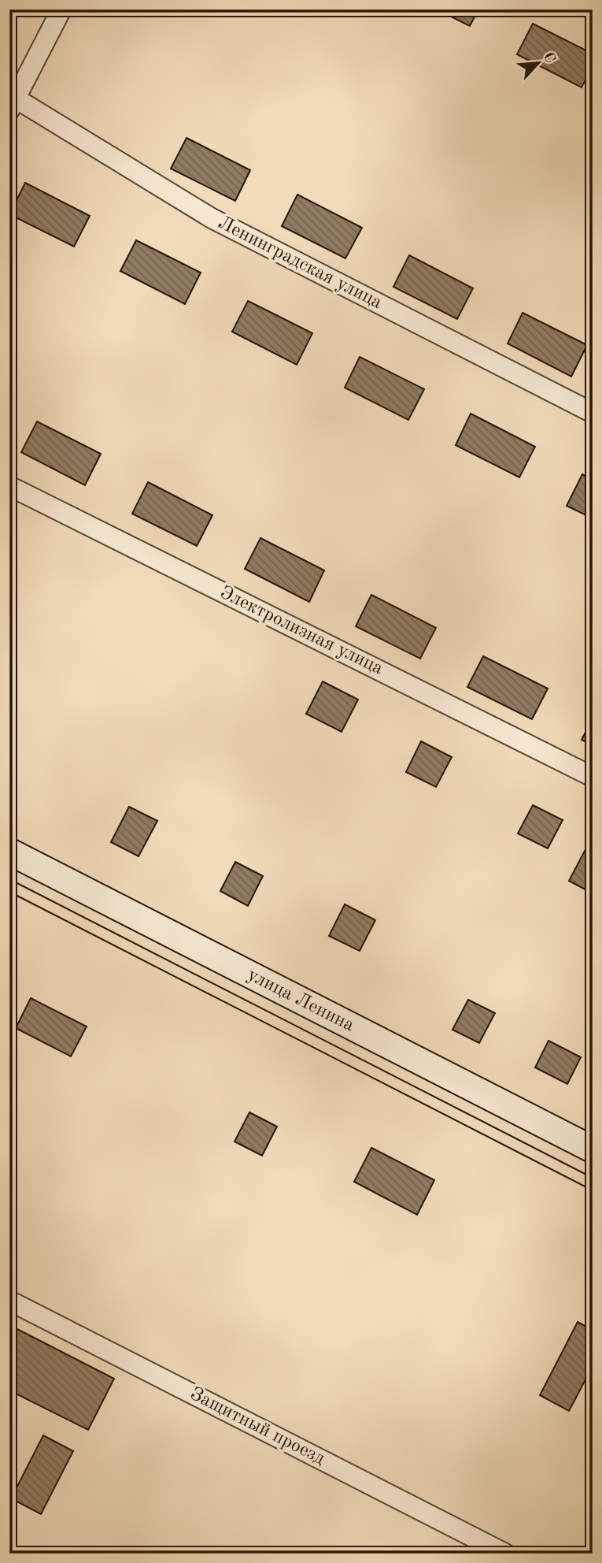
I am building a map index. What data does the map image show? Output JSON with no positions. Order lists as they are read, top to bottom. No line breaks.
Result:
{"streets":{"main road":["улица Ленина"],"street":["Ленинградская улица","Электролизная улица","Защитный проезд"]},"north":"top right"}
